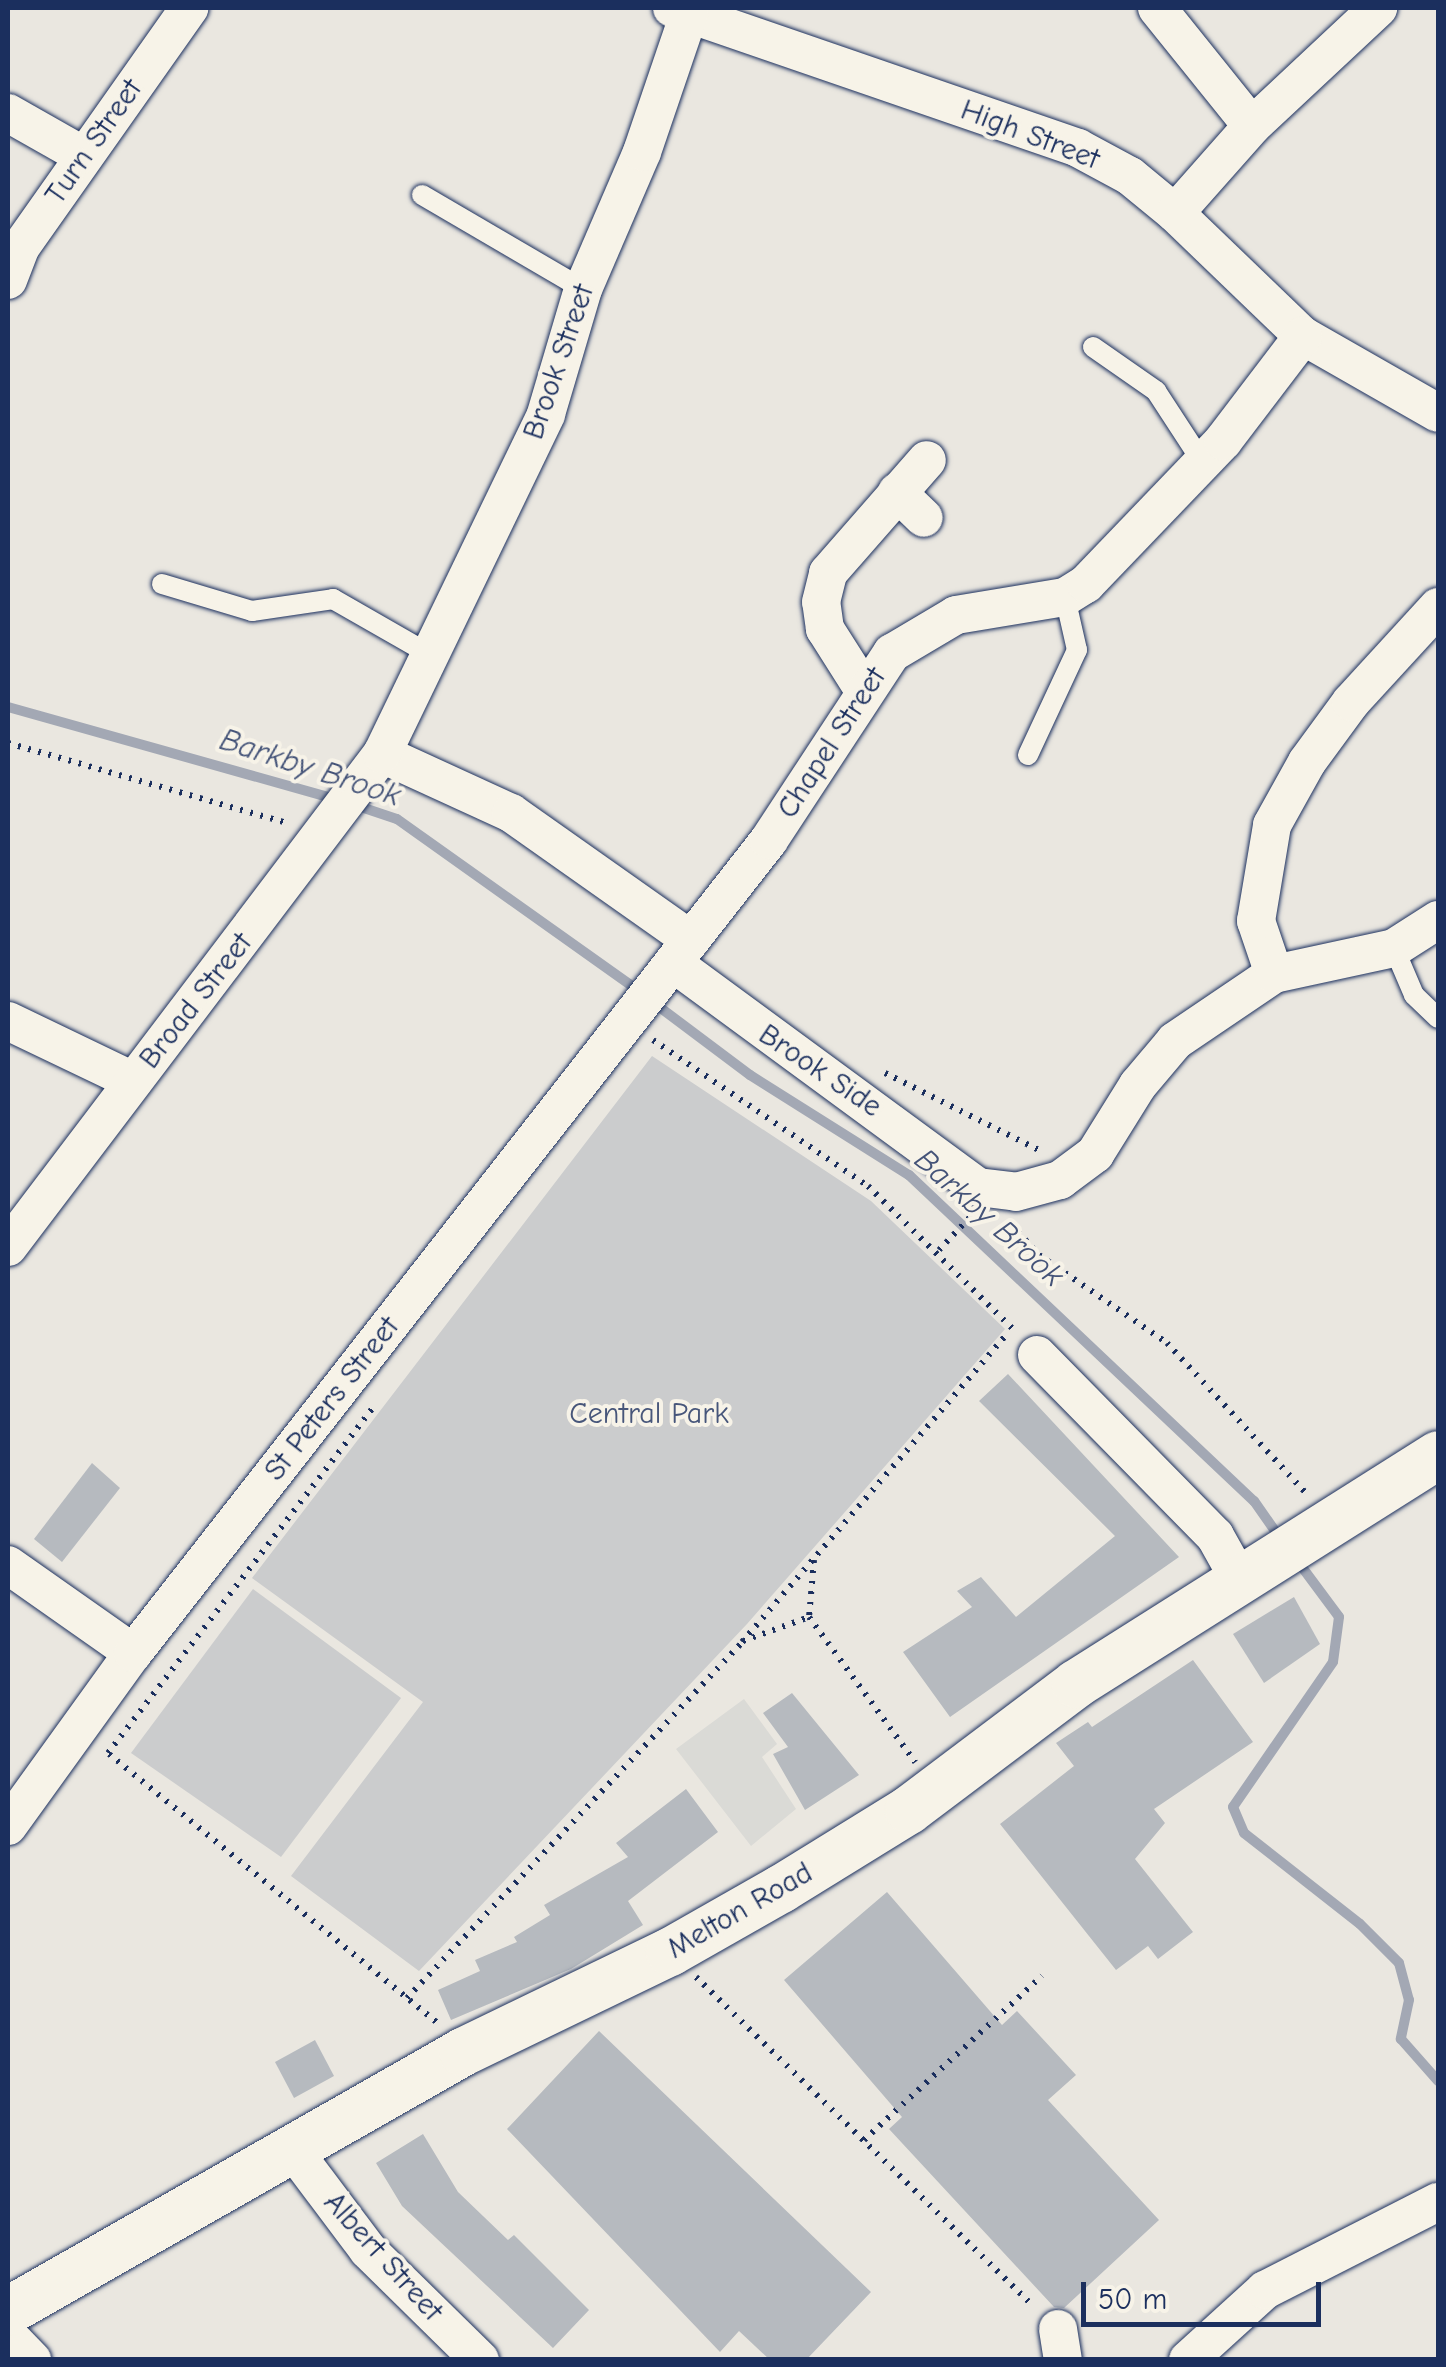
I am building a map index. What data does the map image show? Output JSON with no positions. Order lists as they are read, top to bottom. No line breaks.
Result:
{"streets":{"street":["High Street","Turn Street","Brook Street","Chapel Street","Broad Street","Brook Side","St Peters Street","Melton Road","Albert Street"]},"crossings":[["High Street","Brook Street"],["Brook Street","Broad Street"],["Brook Street","Brook Side"],["Chapel Street","Brook Side"],["Chapel Street","St Peters Street"],["Broad Street","Brook Side"],["Brook Side","St Peters Street"],["Melton Road","Albert Street"]],"water":["Barkby Brook"],"parks":["Central Park"],"scale_bar":"50 m"}
